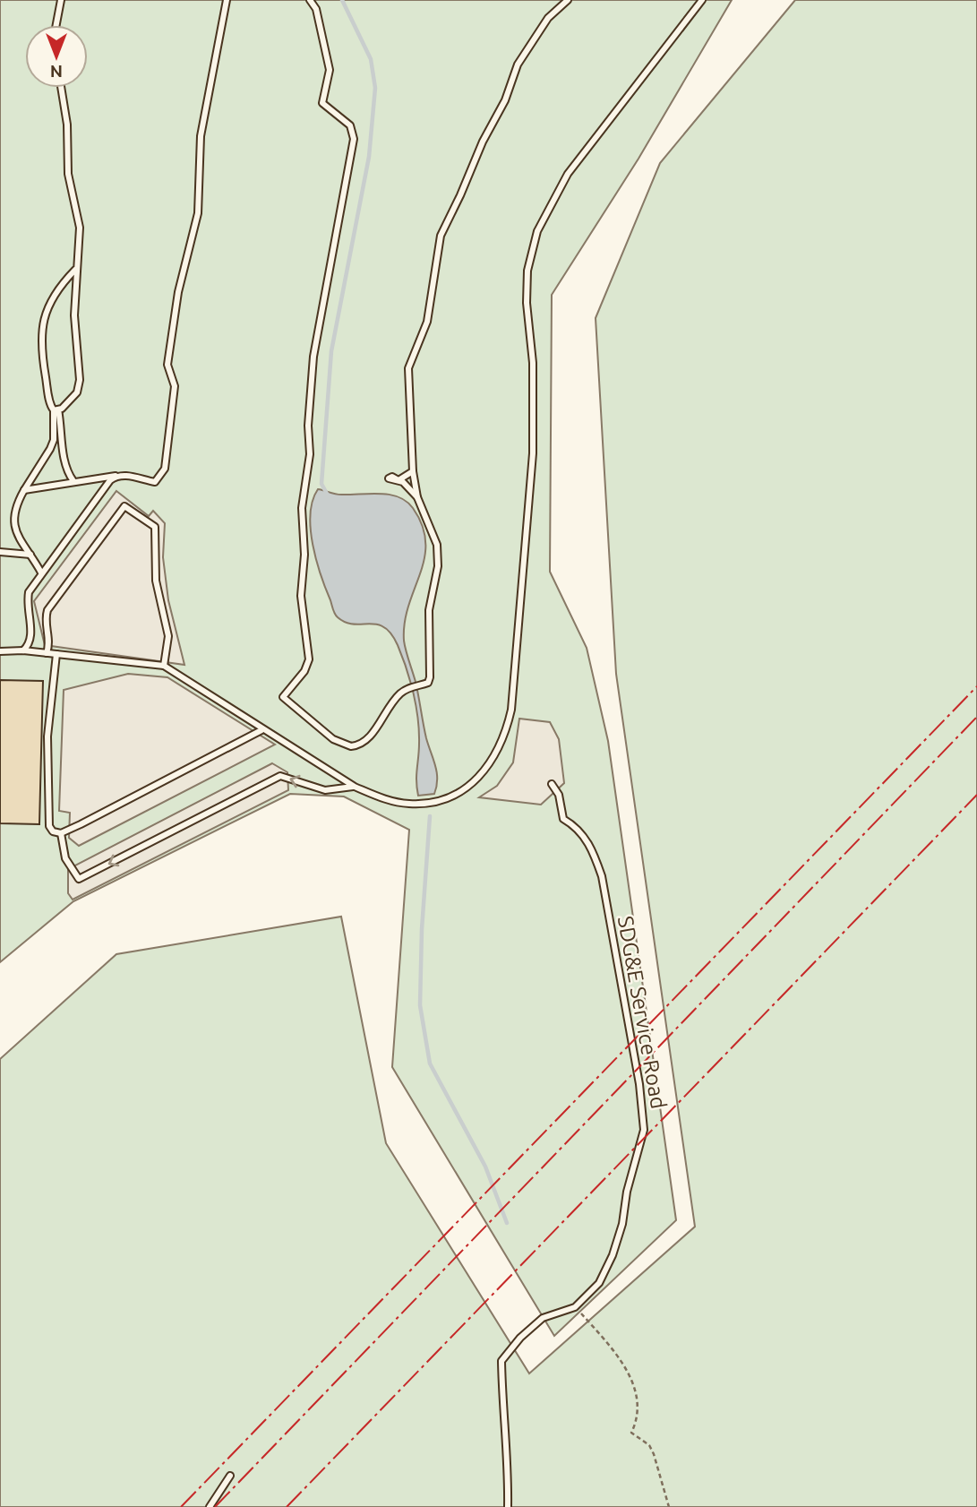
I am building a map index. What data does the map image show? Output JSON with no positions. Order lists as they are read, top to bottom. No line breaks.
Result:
{"streets":{"lane":["SDG&E Service Road"]},"north":"bottom"}
